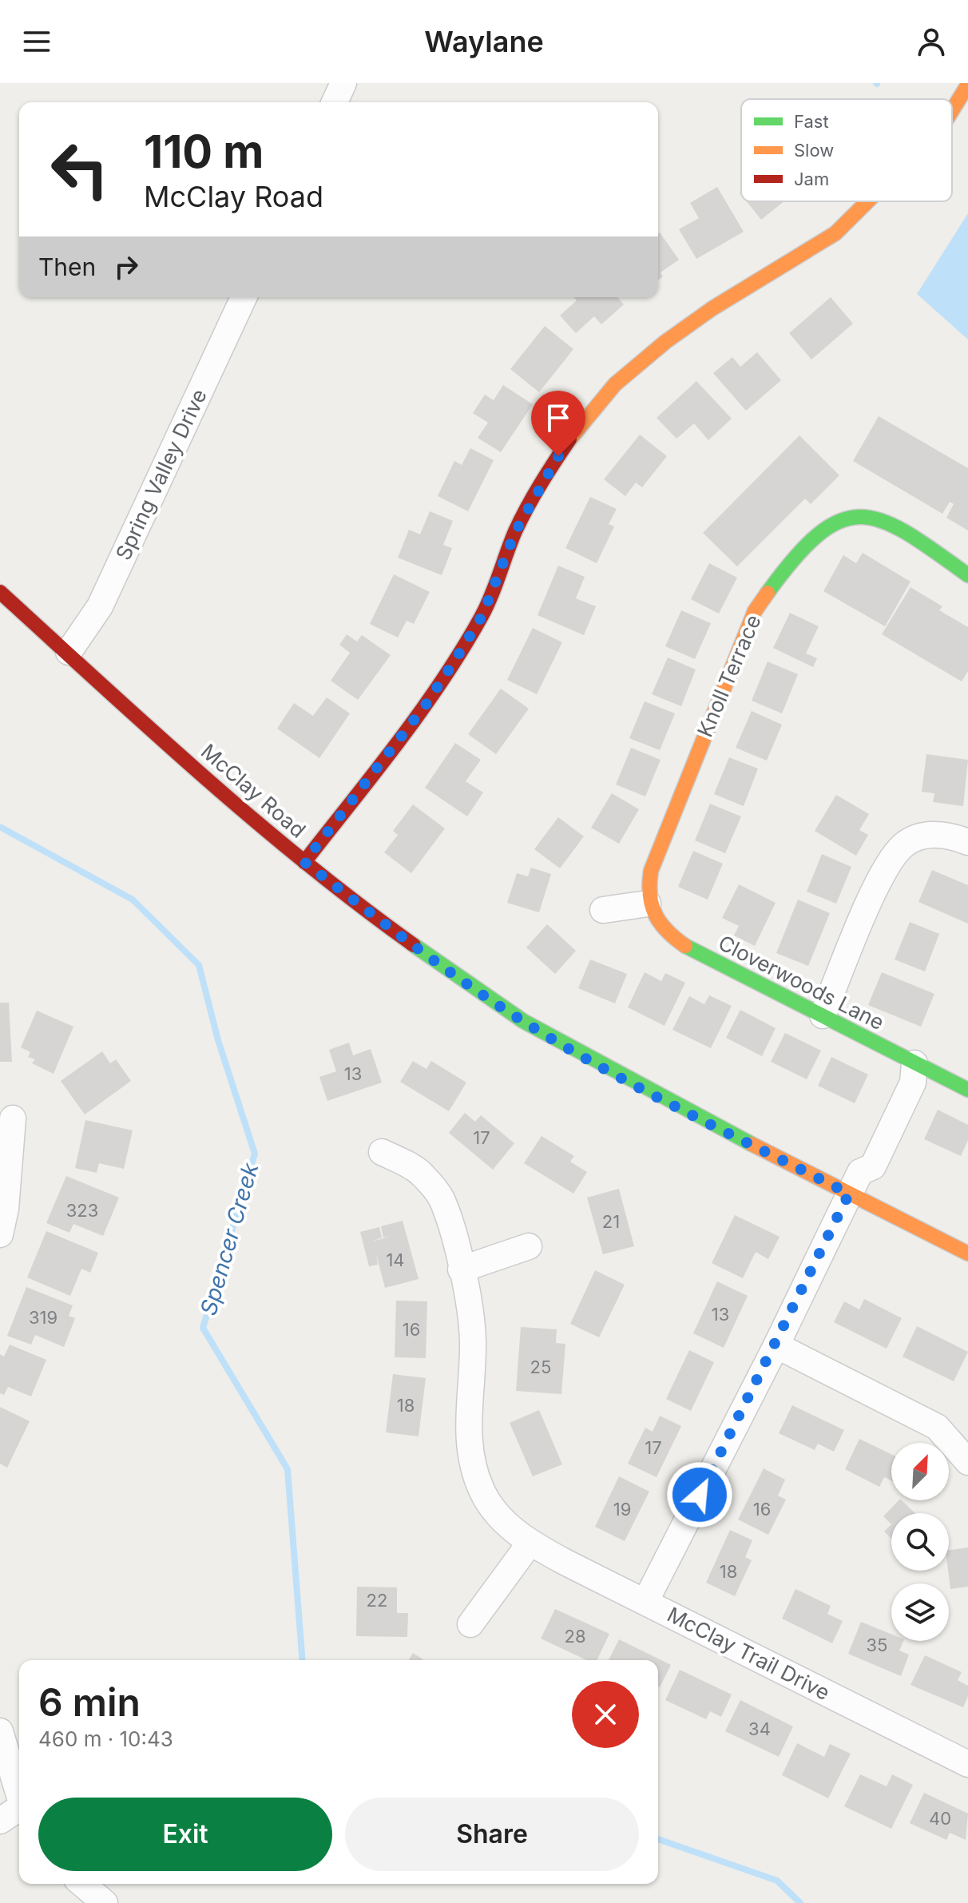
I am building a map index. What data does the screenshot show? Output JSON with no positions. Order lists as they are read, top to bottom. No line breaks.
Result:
{"streets":{"street":["Spring Valley Drive","Knoll Terrace","McClay Road","Cloverwoods Lane","McClay Trail Drive"]},"crossings":[["Spring Valley Drive","McClay Road"],["Knoll Terrace","Cloverwoods Lane"]],"water":["Spencer Creek"],"house_numbers":["13","17","323","21","14","13","319","16","25","18","17","19","16","18","22","28","35","34","40"],"legend":["Fast","Slow","Jam"],"north":"top right","page":{"header":"Waylane","turn":["110 m","McClay Road"],"then":"Then","heading":["6 min","460 m · 10:43"],"buttons":["Exit","Share"]}}
